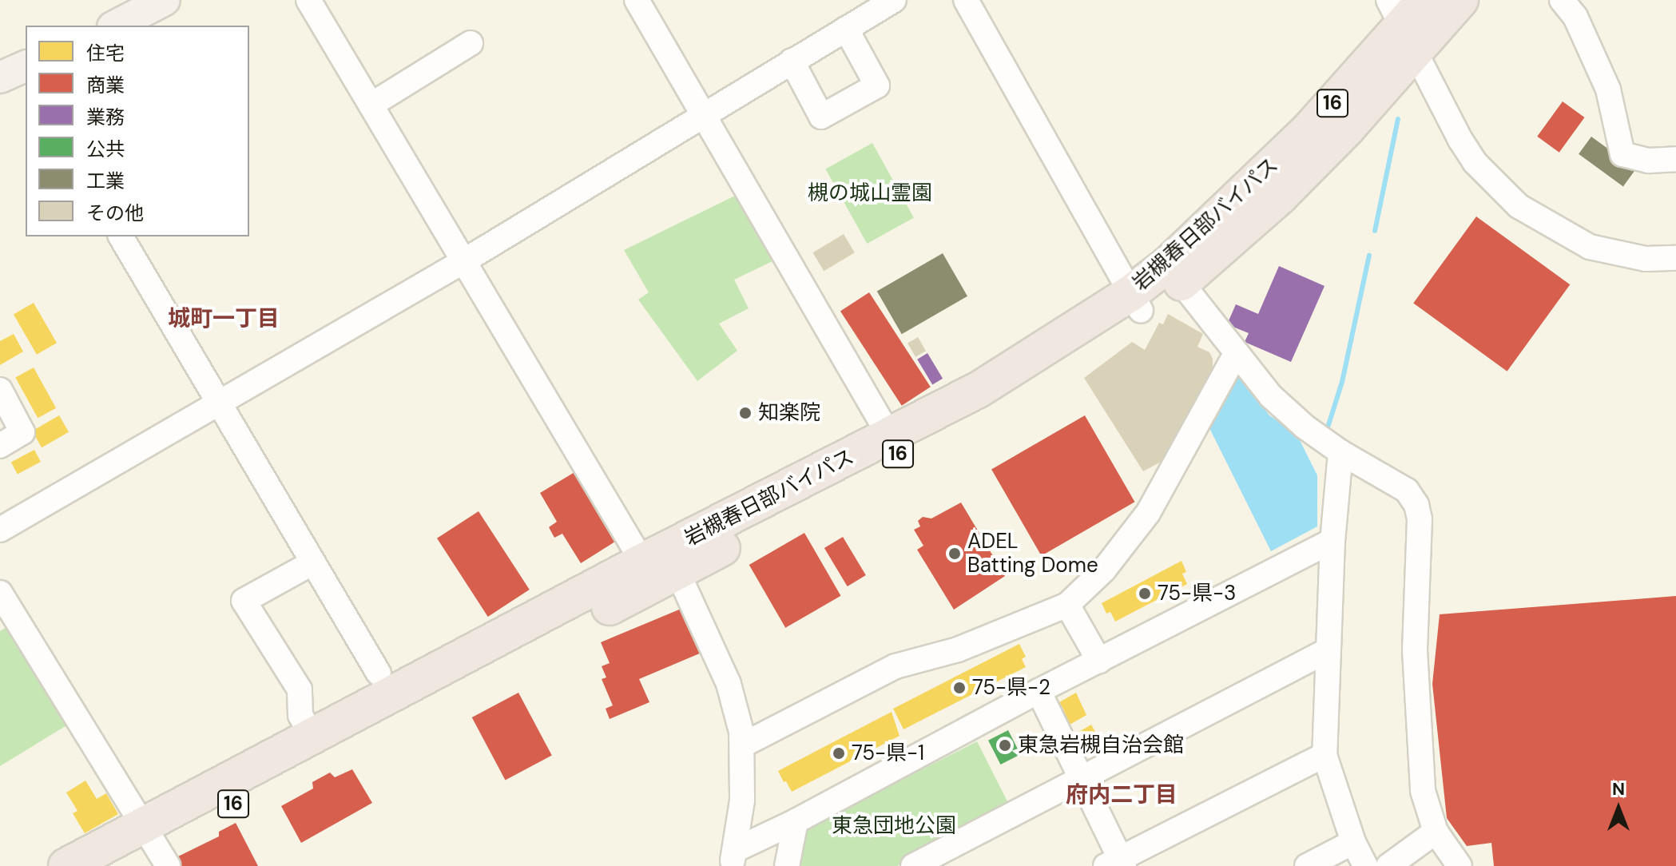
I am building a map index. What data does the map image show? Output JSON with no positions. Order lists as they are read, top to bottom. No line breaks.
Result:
{"streets":{"highway":["16","岩槻春日部バイパス"]},"districts":["城町一丁目","府内二丁目"],"parks":["槻の城山霊園","東急団地公園"],"places":["知楽院","ADEL Batting Dome","75-県-3","75-県-2","東急岩槻自治会館","75-県-1"],"legend":["住宅","商業","業務","公共","工業","その他"],"north":"top"}
